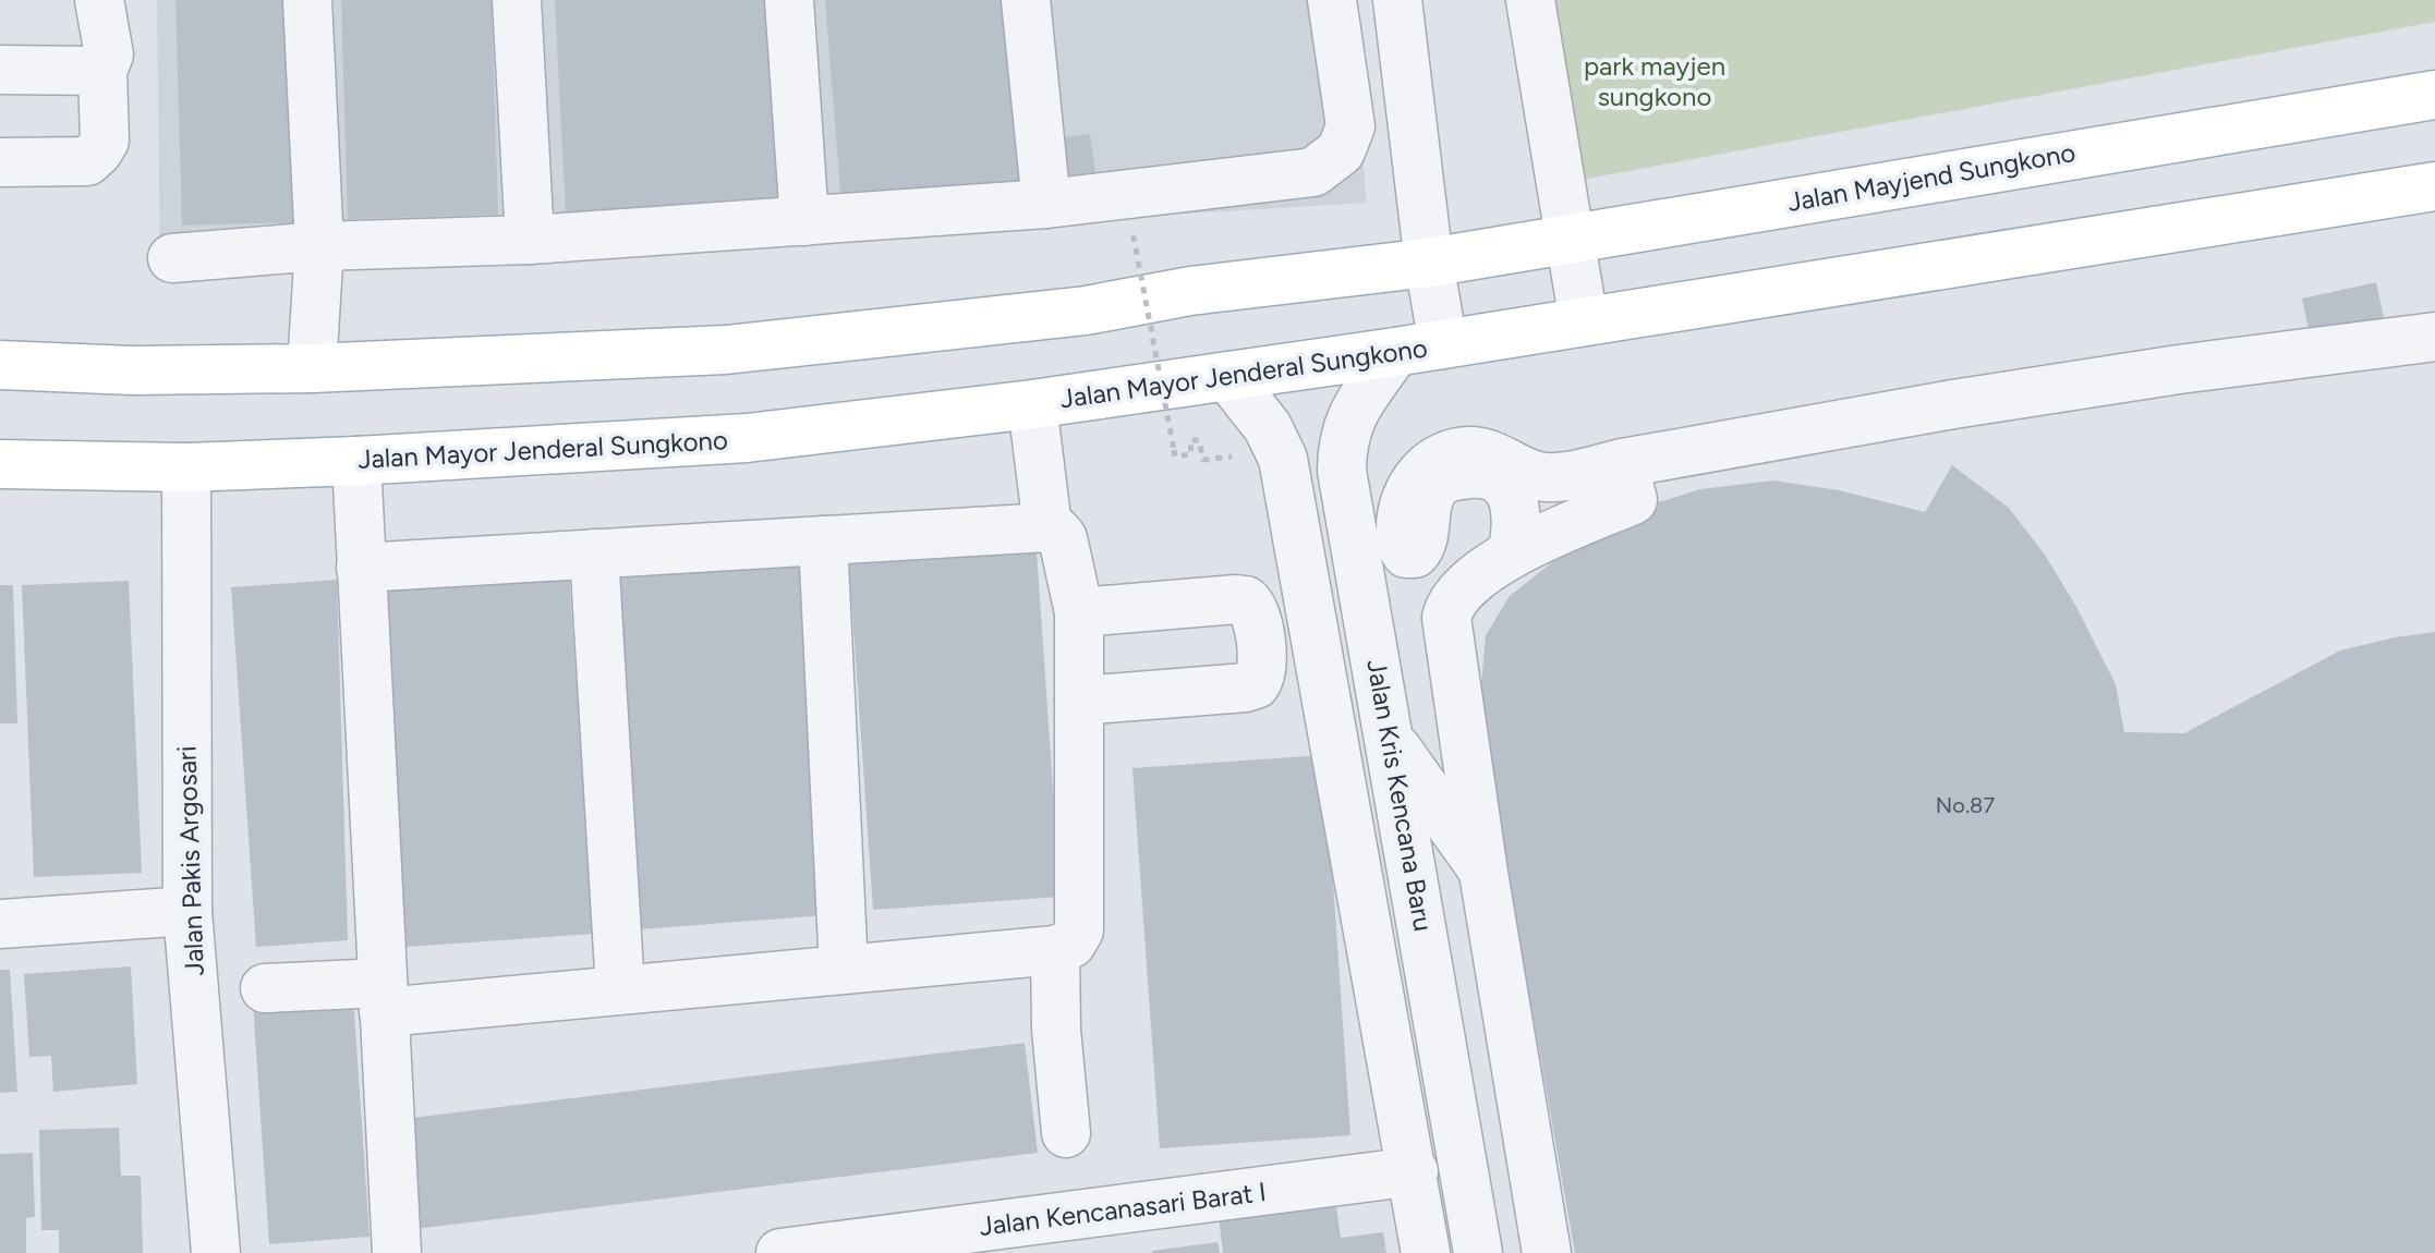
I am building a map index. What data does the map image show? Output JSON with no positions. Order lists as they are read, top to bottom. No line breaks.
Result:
{"streets":{"main road":["Jalan Mayjend Sungkono","Jalan Mayor Jenderal Sungkono"],"street":["Jalan Kris Kencana Baru","Jalan Pakis Argosari","Jalan Kencanasari Barat I"]},"crossings":[["Jalan Mayjend Sungkono","Jalan Mayor Jenderal Sungkono"],["Jalan Mayor Jenderal Sungkono","Jalan Kris Kencana Baru"],["Jalan Mayor Jenderal Sungkono","Jalan Pakis Argosari"],["Jalan Kris Kencana Baru","Jalan Kencanasari Barat I"]],"parks":["park mayjen sungkono"],"house_numbers":["No.87"]}
